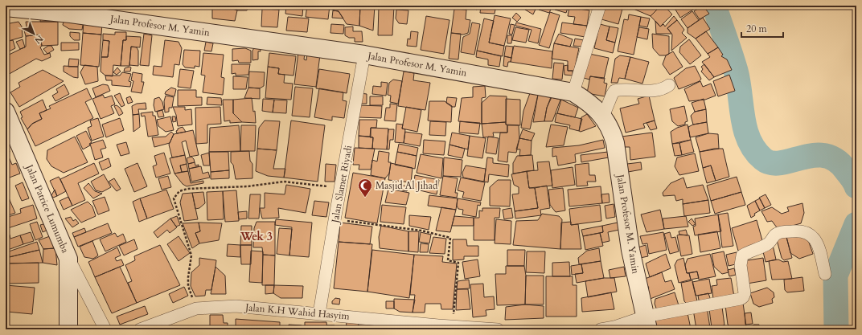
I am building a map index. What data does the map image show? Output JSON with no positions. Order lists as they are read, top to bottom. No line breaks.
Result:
{"streets":{"main road":["Jalan Profesor M. Yamin","Jalan Patrice Lumumba"],"street":["Jalan Slamet Riyadi","Jalan K.H Wahid Hasyim"]},"crossings":[["Jalan Profesor M. Yamin","Jalan Slamet Riyadi"],["Jalan Slamet Riyadi","Jalan K.H Wahid Hasyim"]],"districts":["Wek 3"],"places":{"mosque":["Masjid Al Jihad"]},"scale_bar":"20 m","north":"bottom right"}
